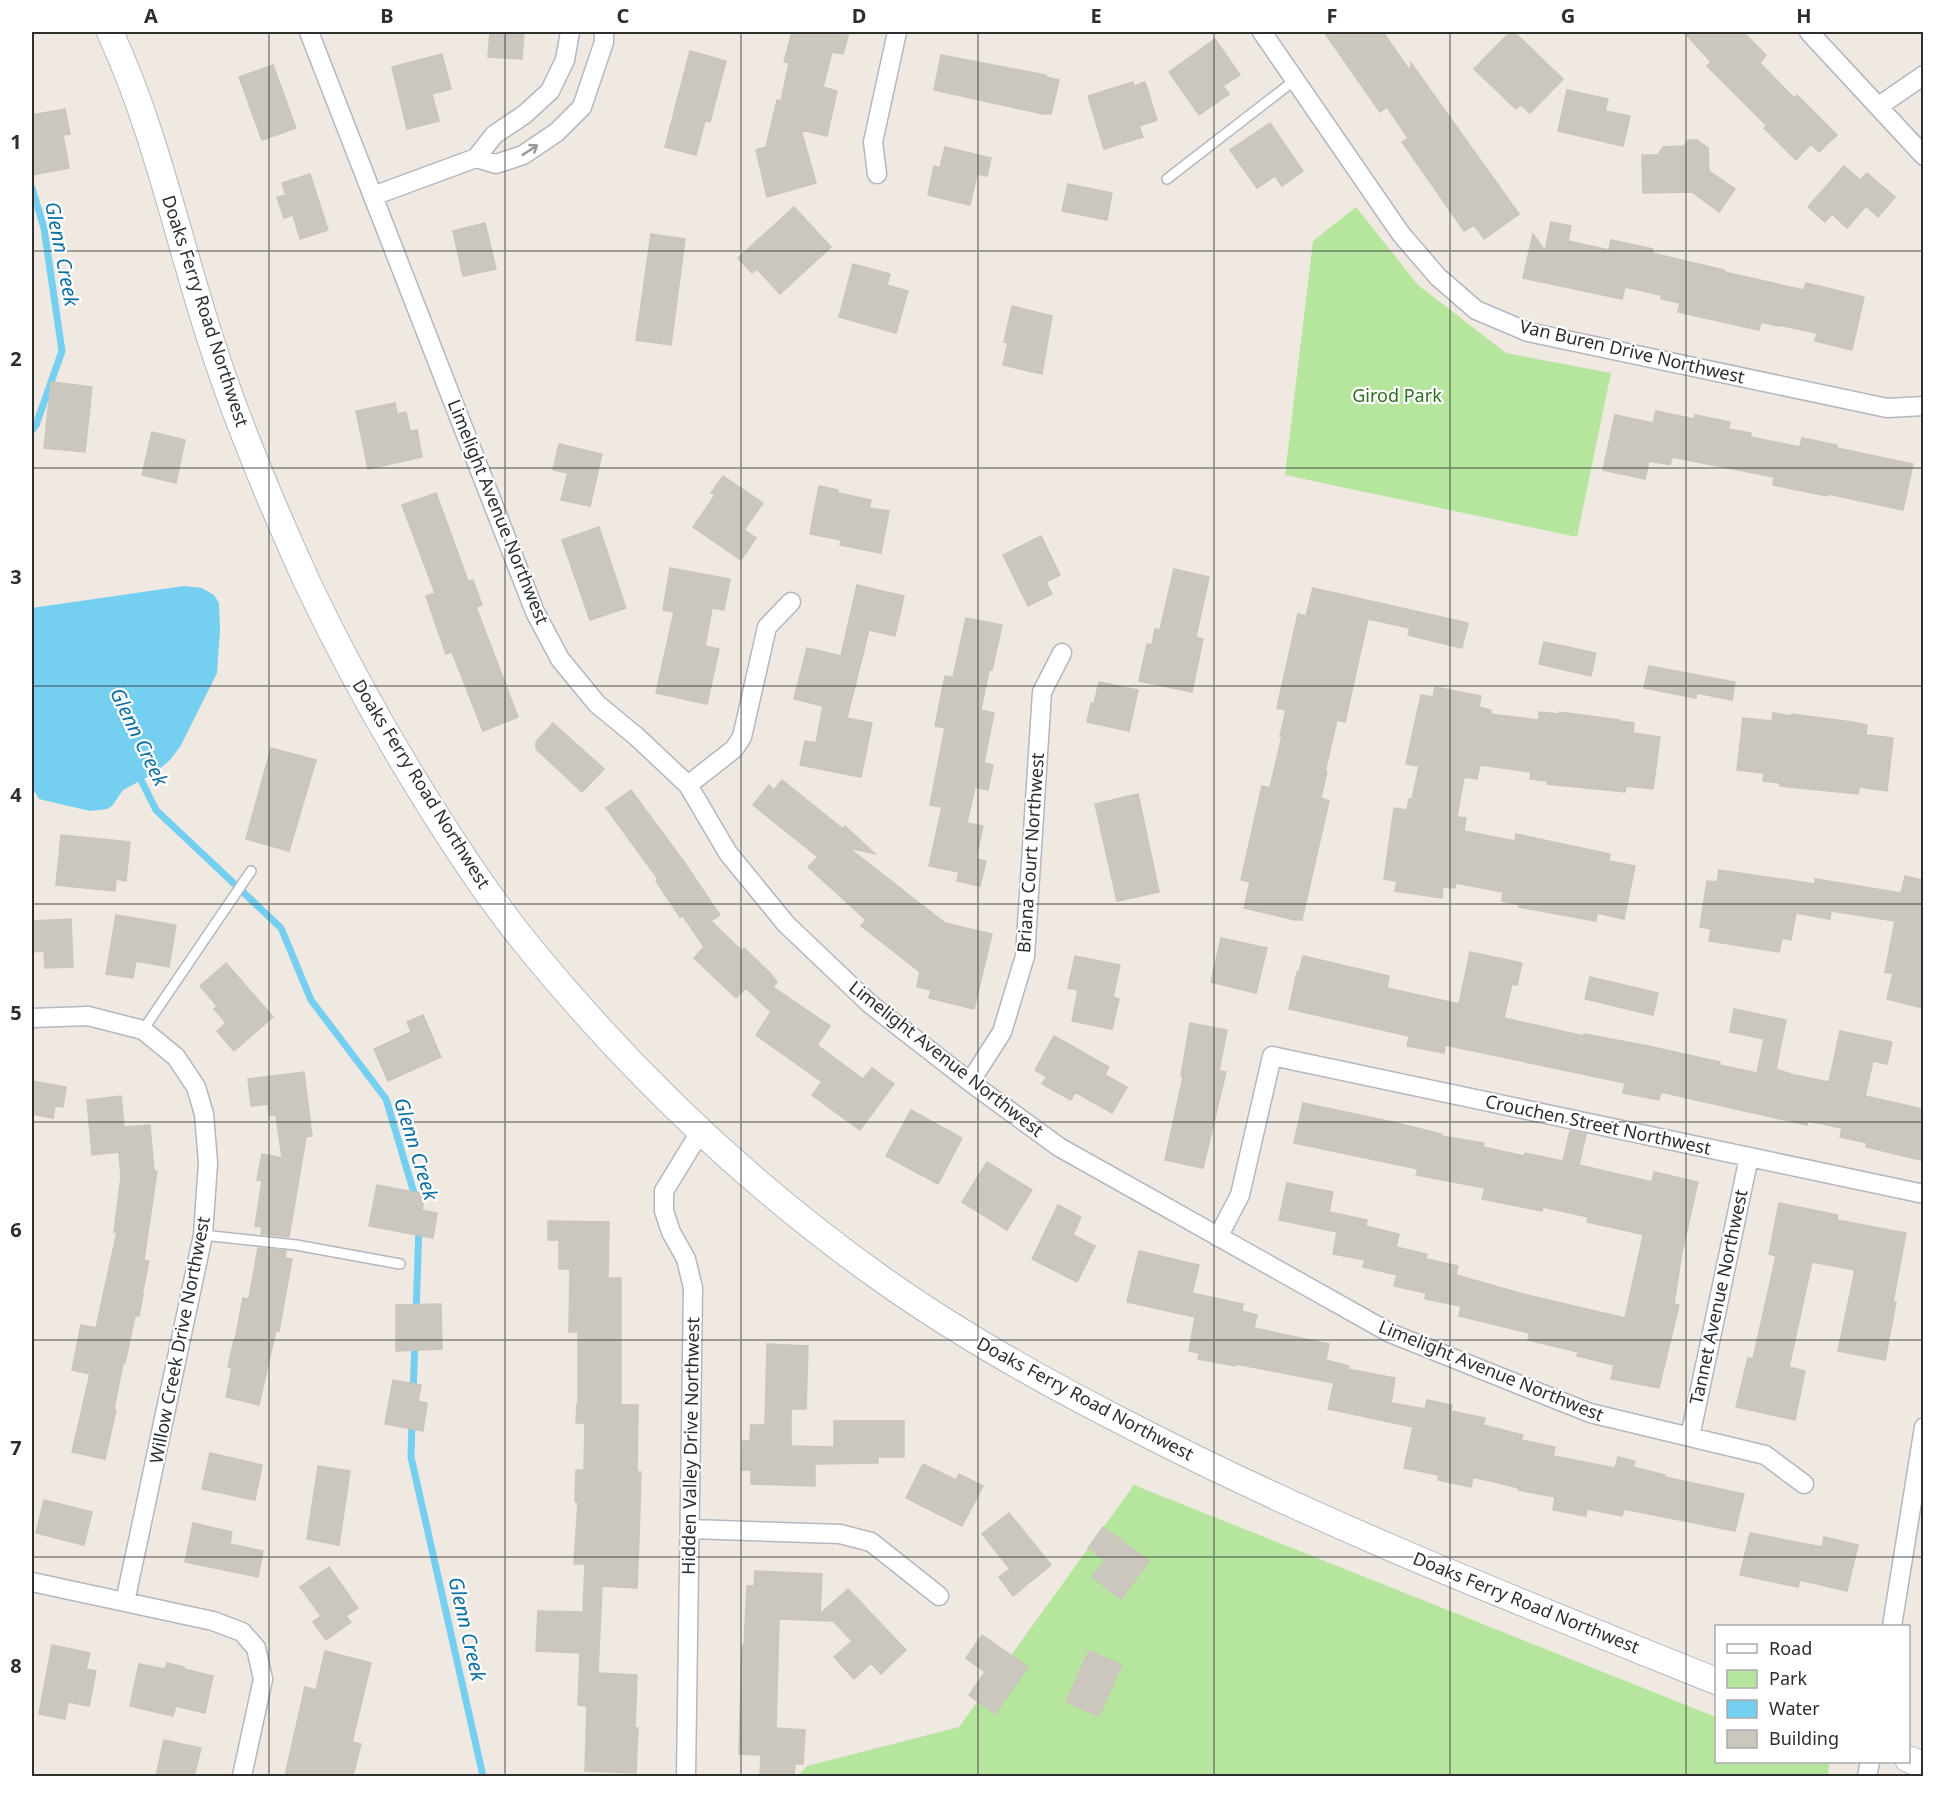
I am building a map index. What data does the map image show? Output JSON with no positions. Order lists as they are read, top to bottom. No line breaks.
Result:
{"streets":{"main road":["Doaks Ferry Road Northwest"],"street":["Van Buren Drive Northwest","Limelight Avenue Northwest","Briana Court Northwest","Crouchen Street Northwest","Tannet Avenue Northwest","Willow Creek Drive Northwest","Hidden Valley Drive Northwest"]},"crossings":[["Doaks Ferry Road Northwest","Hidden Valley Drive Northwest"],["Limelight Avenue Northwest","Briana Court Northwest"],["Limelight Avenue Northwest","Crouchen Street Northwest"],["Limelight Avenue Northwest","Tannet Avenue Northwest"],["Crouchen Street Northwest","Tannet Avenue Northwest"]],"water":["Glenn Creek"],"parks":["Girod Park"],"legend":["Road","Park","Water","Building"],"grid":{"columns":["A","B","C","D","E","F","G","H"],"rows":["1","2","3","4","5","6","7","8"]}}
